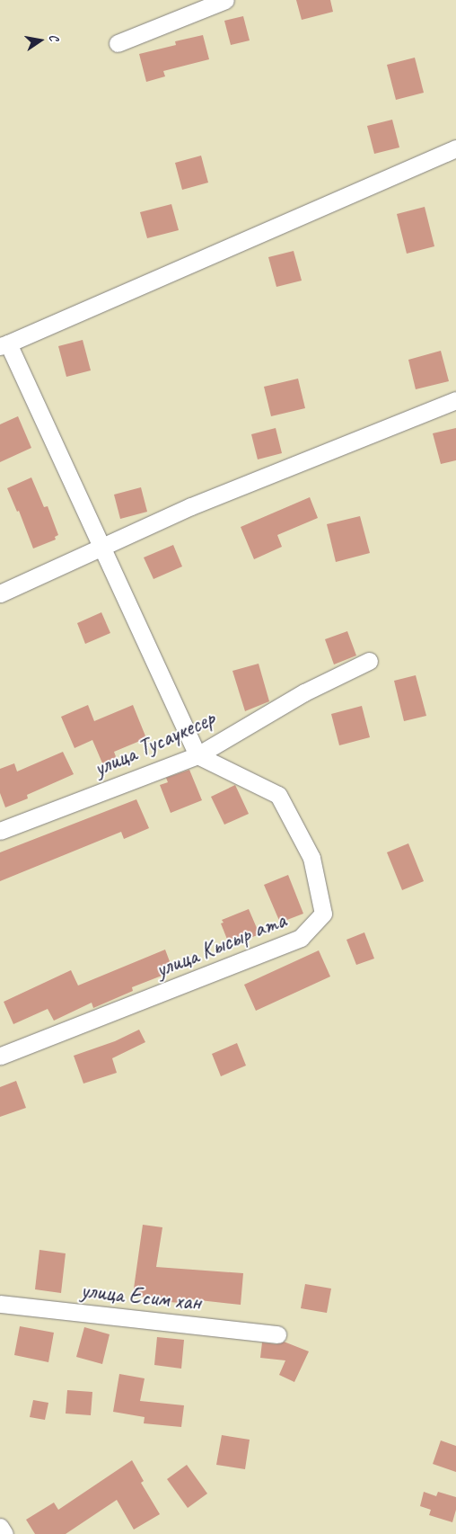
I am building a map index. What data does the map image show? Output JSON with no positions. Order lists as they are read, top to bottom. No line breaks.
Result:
{"streets":{"street":["улица Тусаукесер","улица Кысыр ата","улица Есим хан"]},"crossings":[["улица Тусаукесер","улица Кысыр ата"]],"north":"right"}
